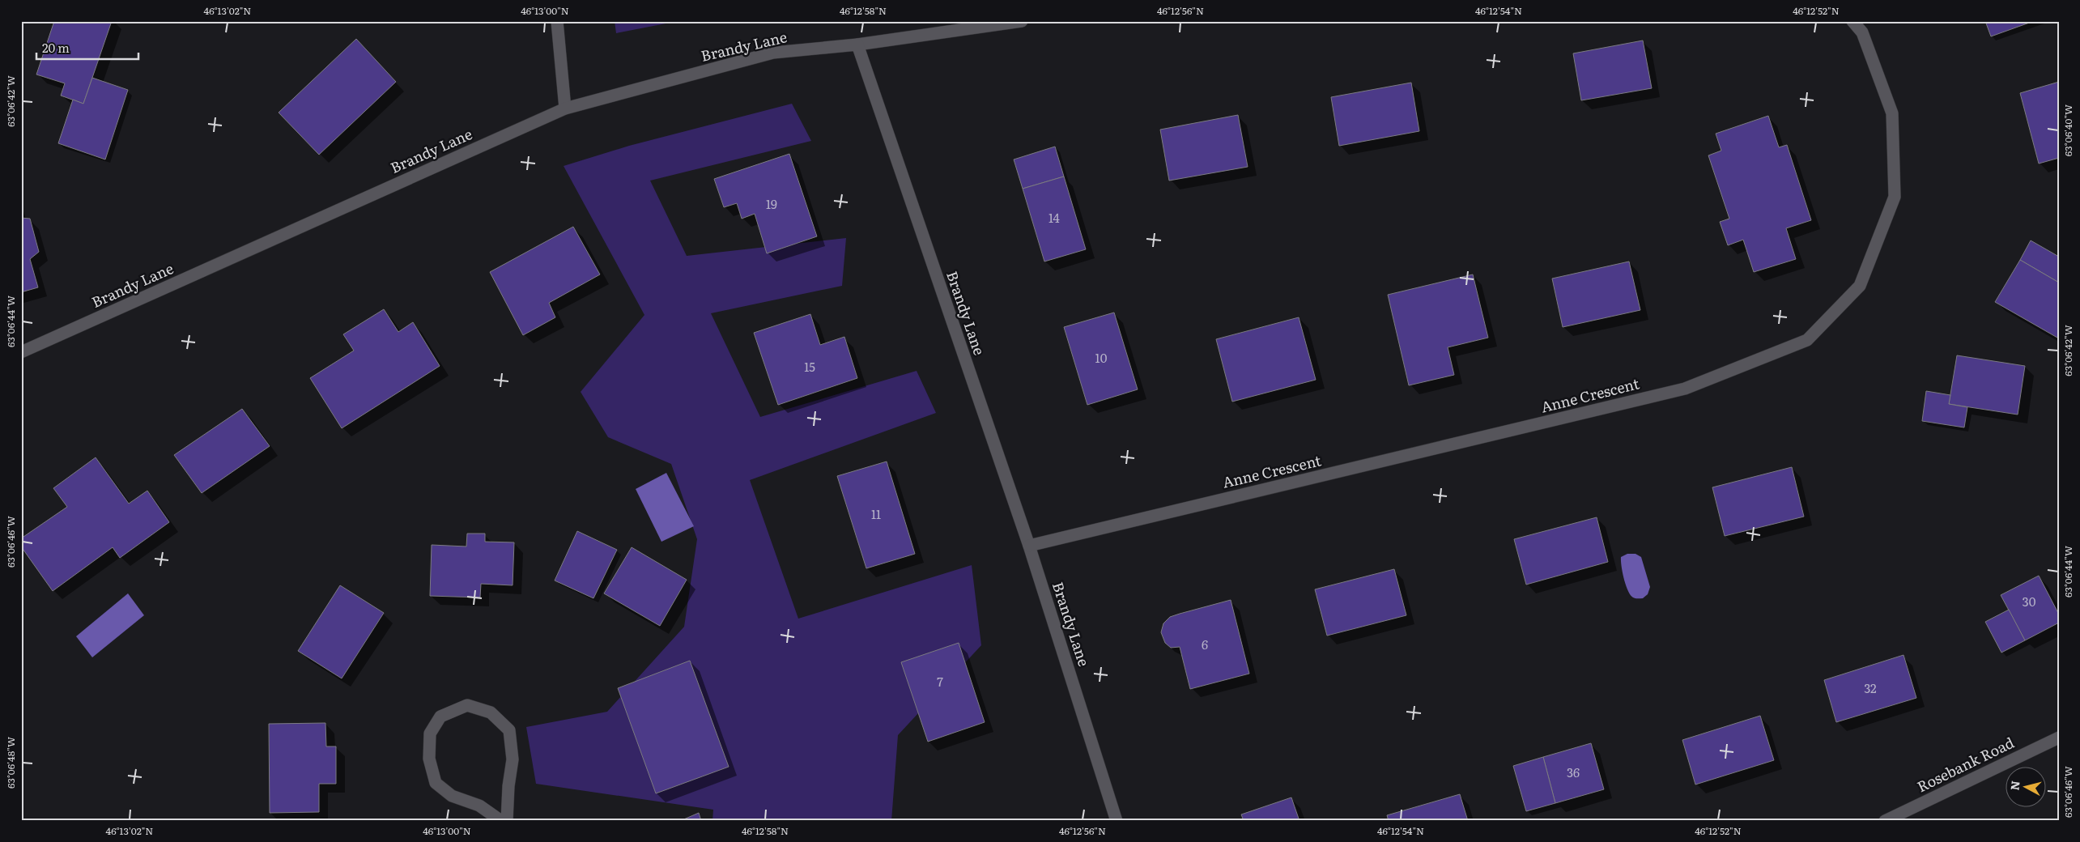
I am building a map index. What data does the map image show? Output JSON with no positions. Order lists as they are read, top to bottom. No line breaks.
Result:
{"streets":{"street":["Brandy Lane","Anne Crescent","Rosebank Road"]},"crossings":[["Brandy Lane","Anne Crescent"]],"house_numbers":["19","14","10","15","11","30","6","7","32","36"],"scale_bar":"20 m","north":"left","coordinates":["46°13'02\"N","46°13'00\"N","46°12'58\"N","46°12'56\"N","46°12'54\"N","46°12'52\"N","63°06'42\"W","63°06'40\"W","63°06'44\"W","63°06'46\"W","63°06'48\"W"]}
